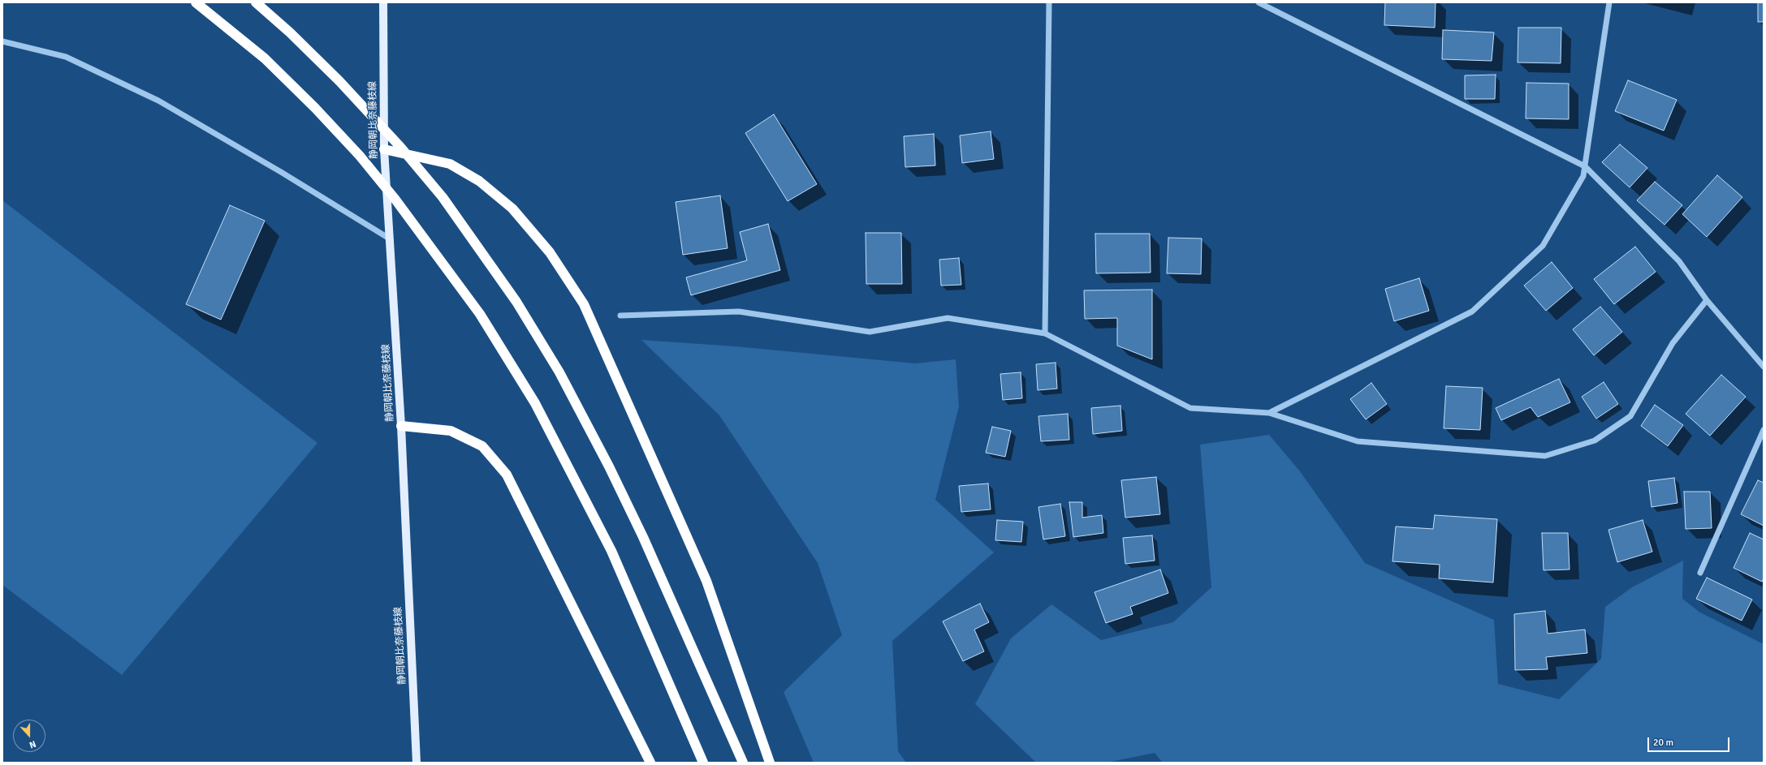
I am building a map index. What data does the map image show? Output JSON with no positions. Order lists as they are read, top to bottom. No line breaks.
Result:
{"streets":{"main road":["静岡朝比奈藤枝線"]},"scale_bar":"20 m","north":"bottom"}
